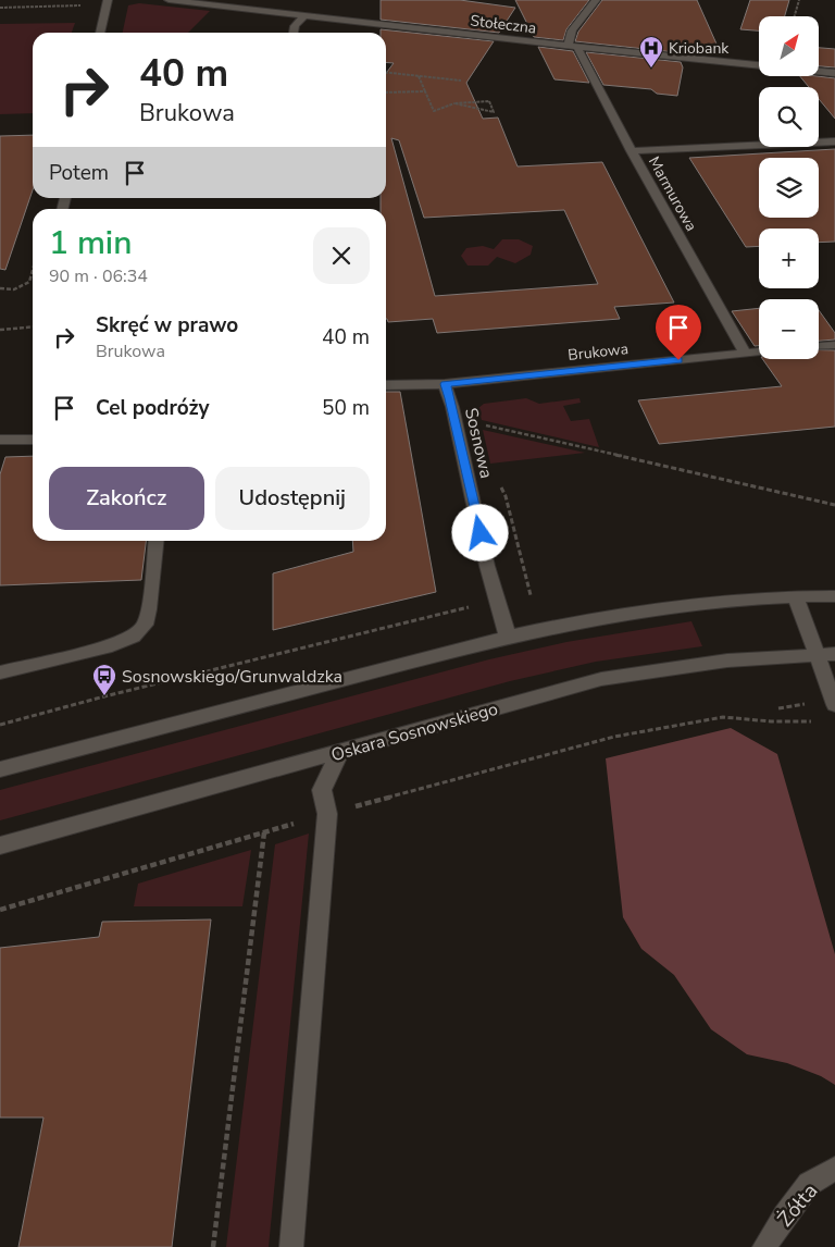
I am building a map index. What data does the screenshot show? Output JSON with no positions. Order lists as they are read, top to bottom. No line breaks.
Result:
{"streets":{"street":["Stołeczna","Marmurowa","Brukowa","Sosnowa","Oskara Sosnowskiego","Żółta"]},"crossings":[["Stołeczna","Marmurowa"],["Marmurowa","Brukowa"],["Brukowa","Sosnowa"]],"places":{"hospital":["Kriobank"],"bus stop":["Sosnowskiego/Grunwaldzka"]},"north":"top right","page":{"map_buttons":["+","−"],"turn":["40 m","Brukowa"],"then":"Potem","heading":["1 min","90 m · 06:34"],"list":[{"name":"Skręć w prawo","note":"Brukowa","value":"40 m"},{"name":"Cel podróży","value":"50 m"}],"buttons":["Zakończ","Udostępnij"]}}
